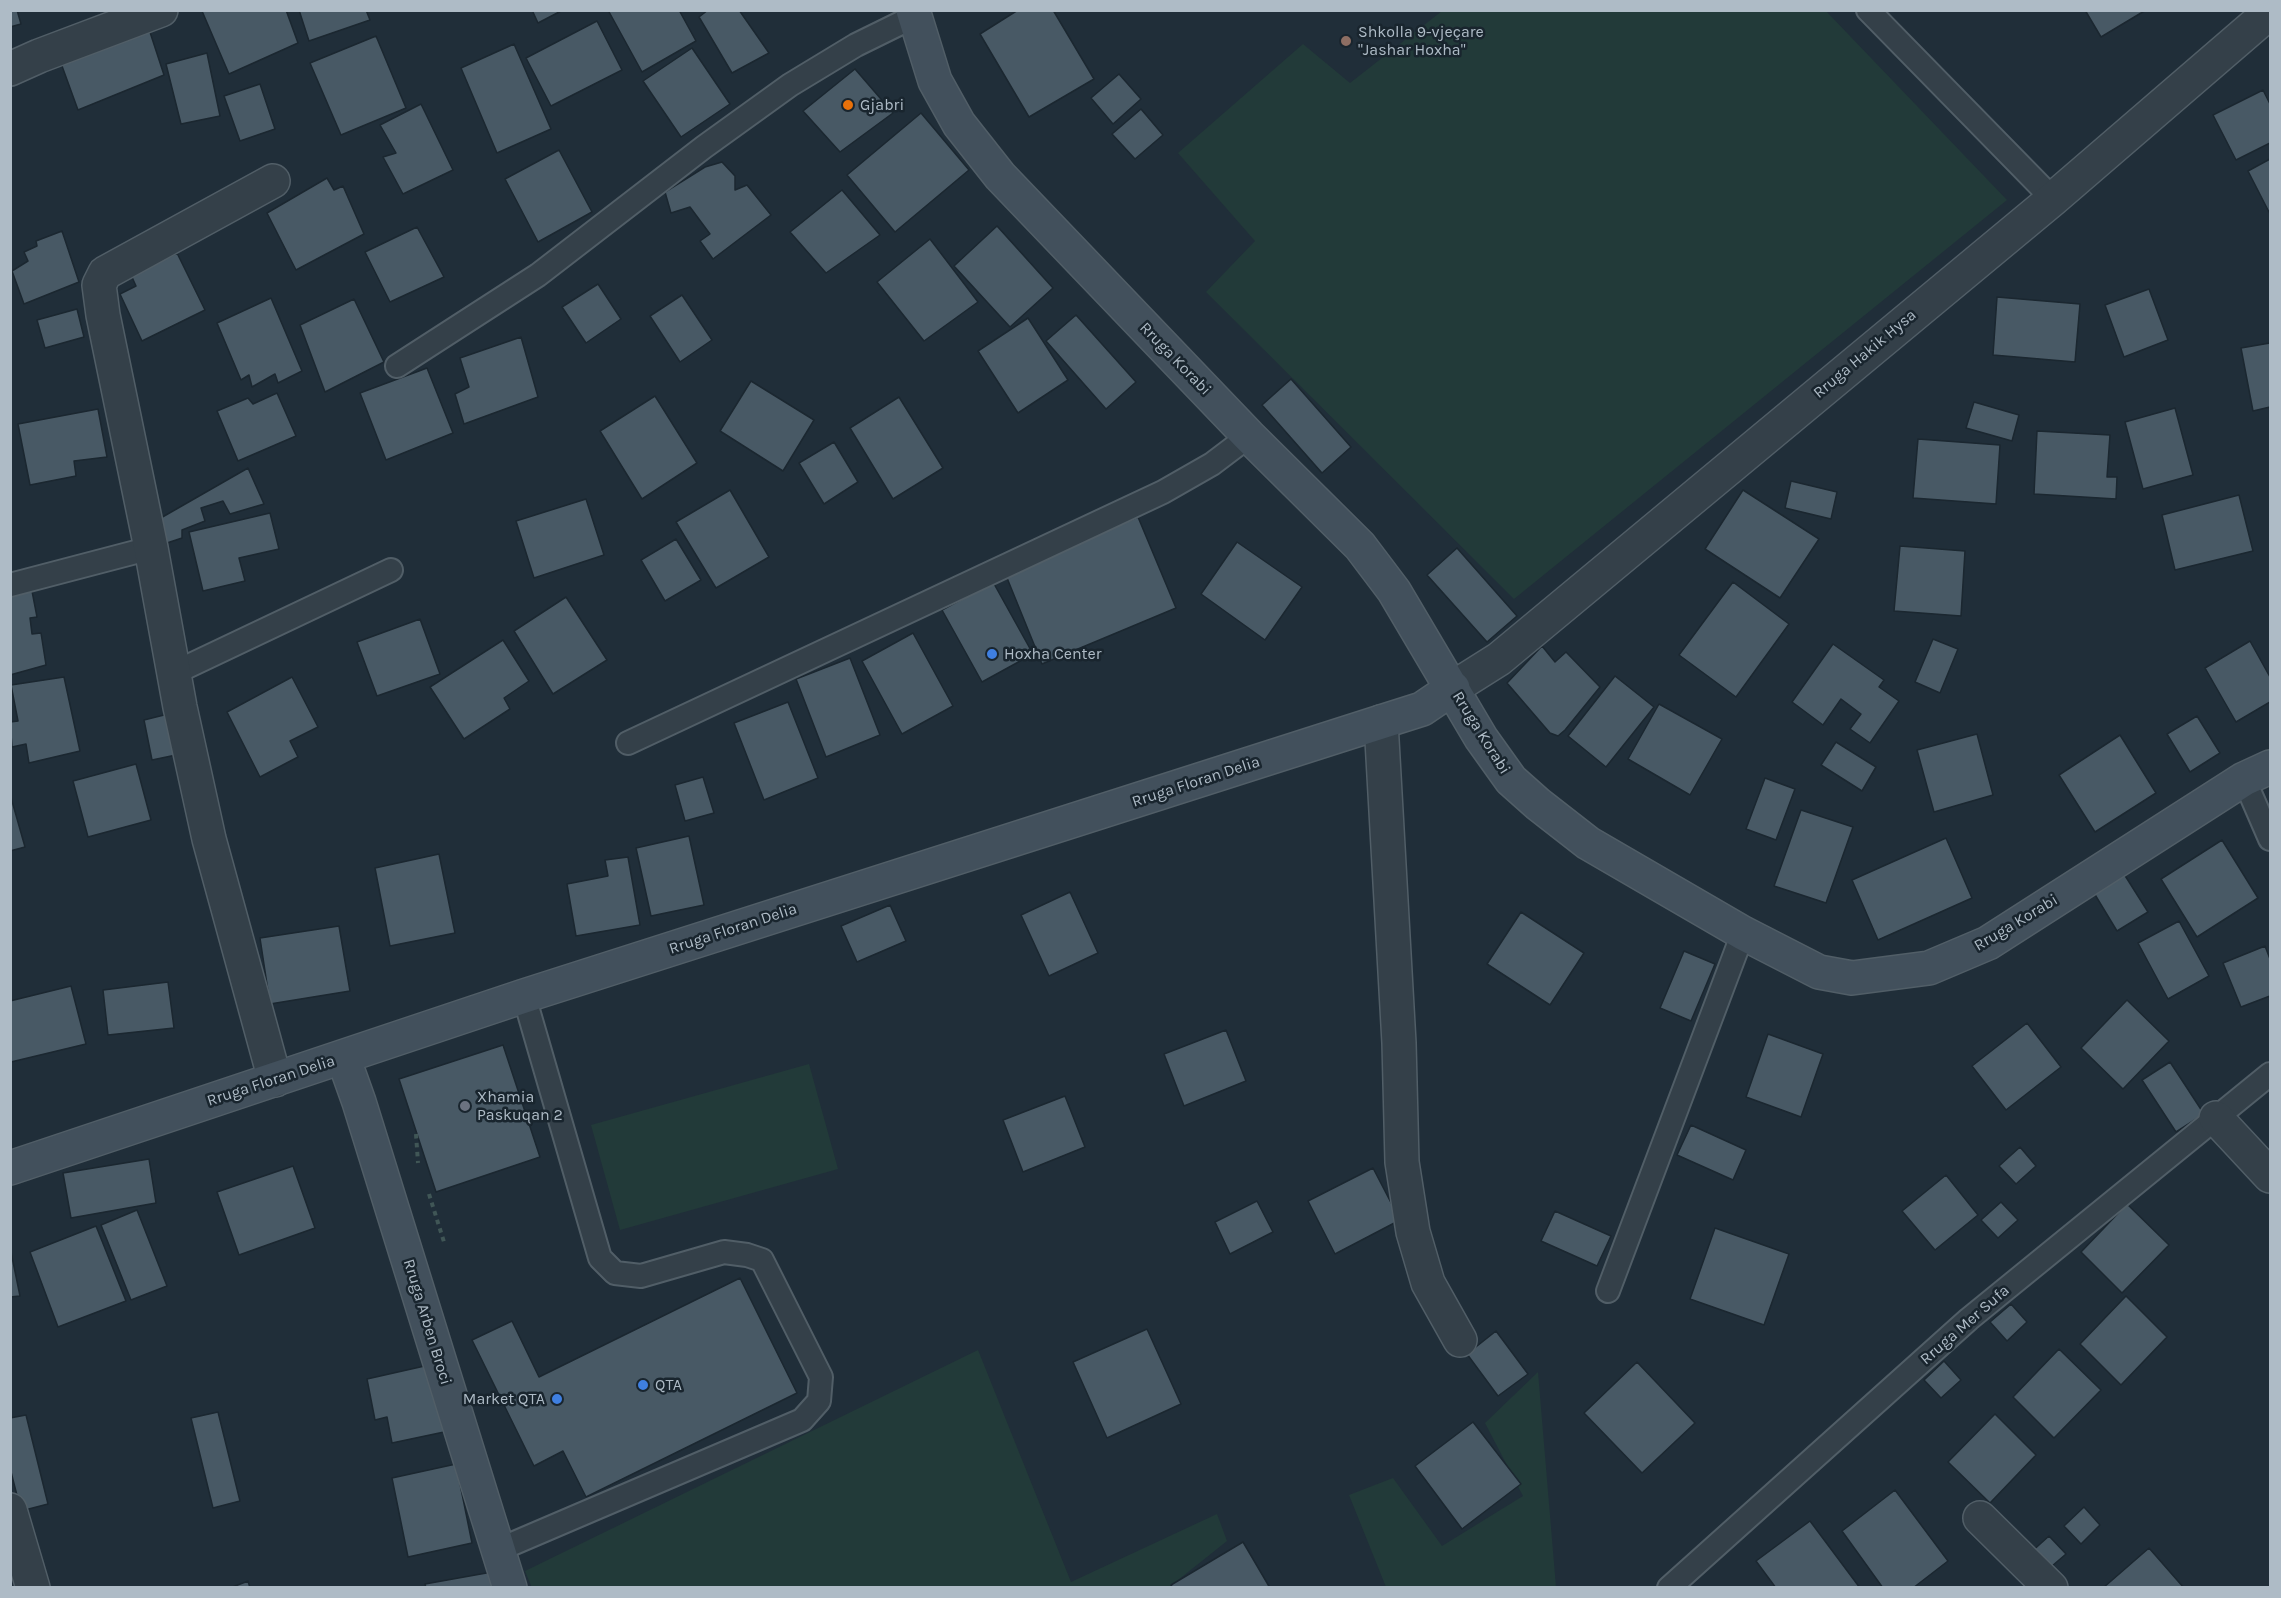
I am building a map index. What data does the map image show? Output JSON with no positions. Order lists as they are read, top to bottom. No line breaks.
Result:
{"streets":{"street":["Rruga Hakik Hysa","Rruga Korabi","Rruga Floran Delia","Rruga Arben Broci"],"lane":["Rruga Mer Sufa"]},"crossings":[["Rruga Hakik Hysa","Rruga Korabi"],["Rruga Hakik Hysa","Rruga Floran Delia"],["Rruga Korabi","Rruga Floran Delia"],["Rruga Floran Delia","Rruga Arben Broci"]],"places":["Shkolla 9-vjeçare \"Jashar Hoxha\"","Gjabri","Hoxha Center","Xhamia Paskuqan 2","QTA","Market QTA"]}
